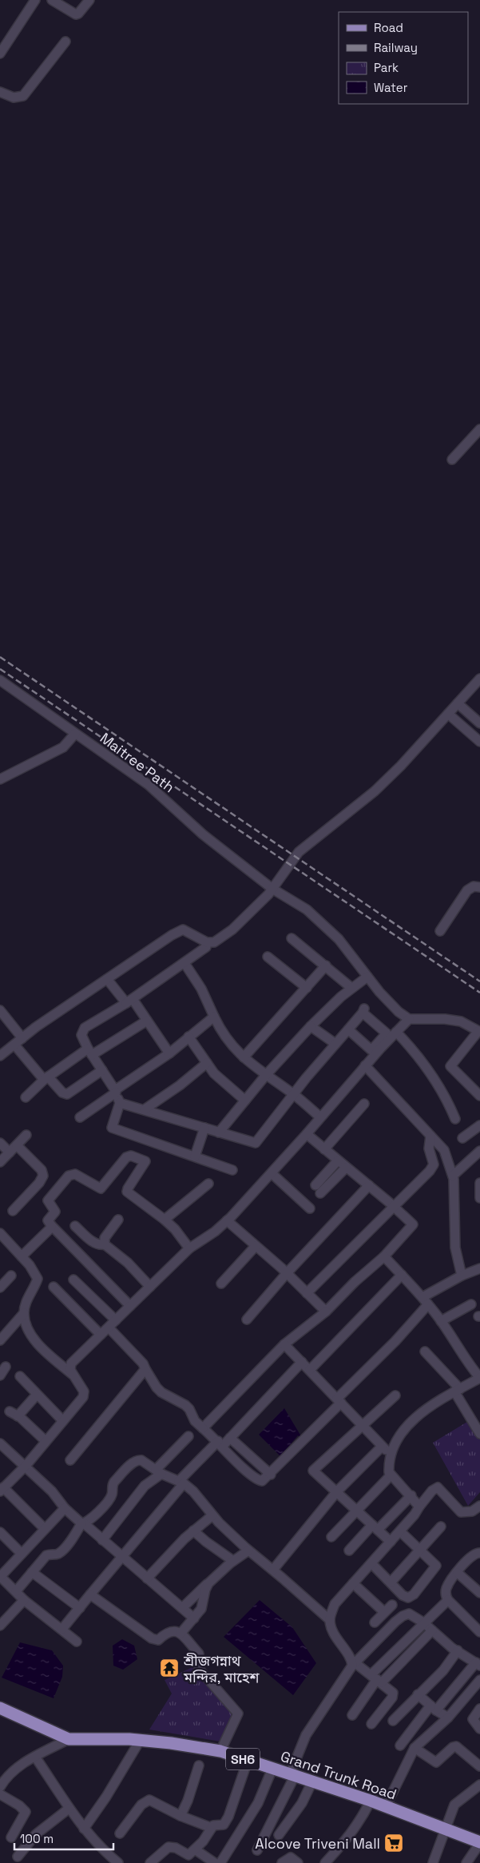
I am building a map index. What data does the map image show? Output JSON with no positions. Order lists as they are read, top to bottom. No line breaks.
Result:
{"streets":{"main road":["SH6","Grand Trunk Road"],"street":["Maitree Path"]},"places":{"temple":["শ্রীজগন্নাথ মন্দির, মাহেশ"],"supermarket":["Alcove Triveni Mall"]},"legend":["Road","Railway","Park","Water"],"scale_bar":"100 m"}
